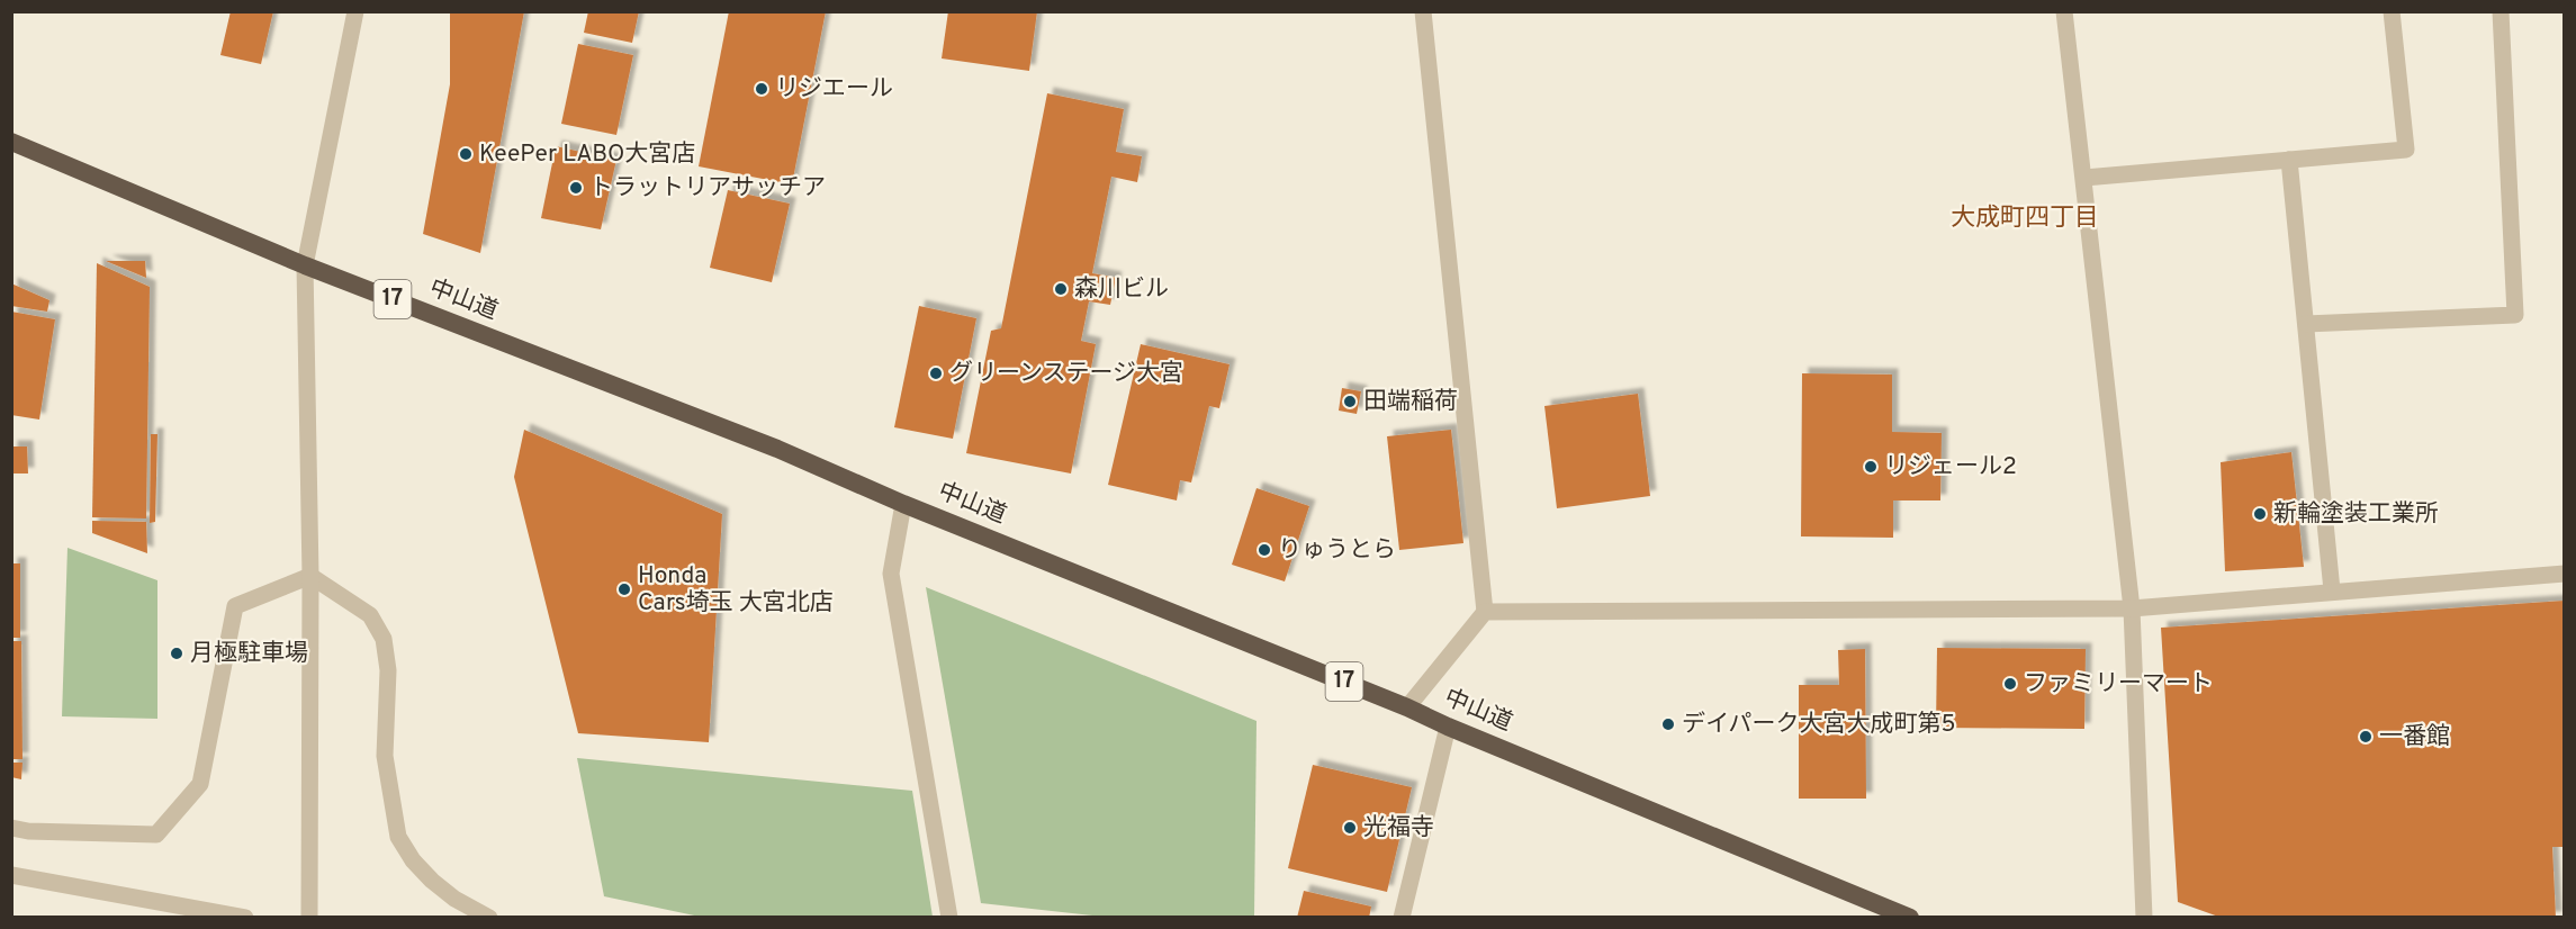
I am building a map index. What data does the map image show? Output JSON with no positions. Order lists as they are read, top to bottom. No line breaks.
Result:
{"streets":{"highway":["17","中山道"]},"districts":["大成町四丁目"],"places":["リジエール","KeePer LABO大宮店","トラットリアサッチア","森川ビル","グリーンステージ大宮","田端稲荷","リジェール2","新輪塗装工業所","りゅうとら","Honda Cars埼玉 大宮北店","月極駐車場","ファミリーマート","デイパーク大宮大成町第5","一番館","光福寺"]}
